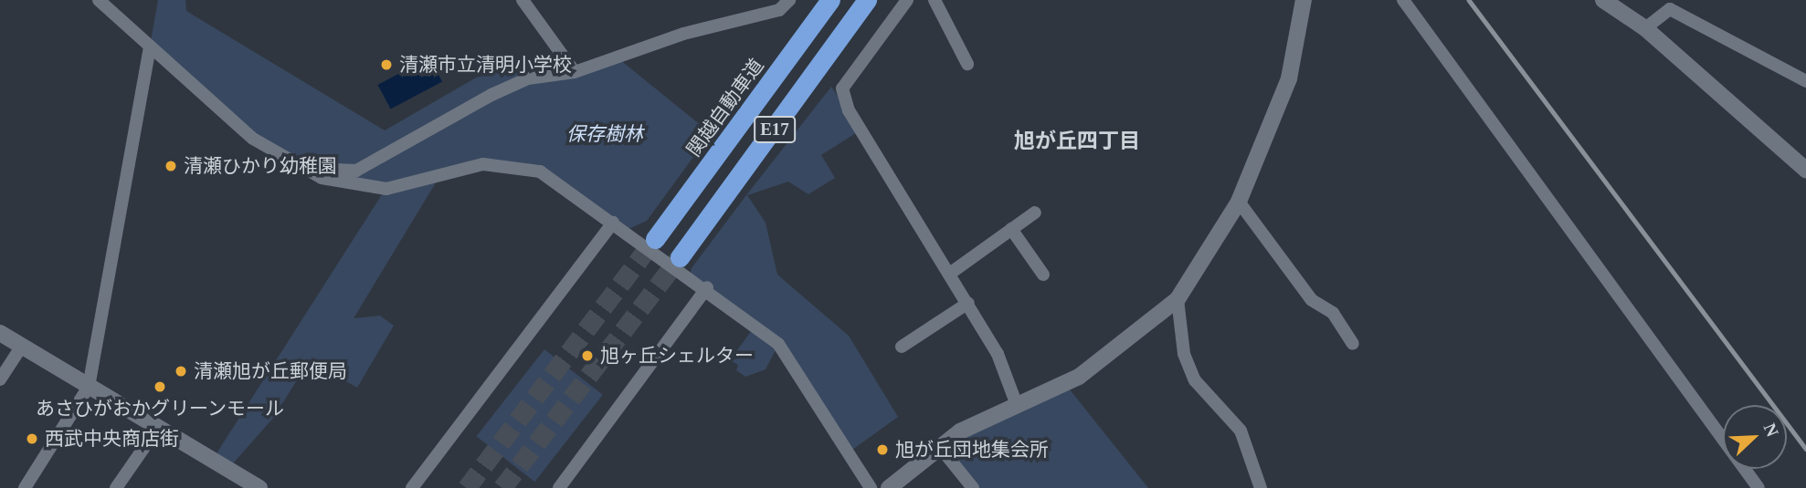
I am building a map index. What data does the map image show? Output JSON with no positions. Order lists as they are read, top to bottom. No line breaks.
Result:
{"streets":{"highway":["関越自動車道","E17"]},"districts":["旭が丘四丁目"],"parks":["保存樹林"],"places":["清瀬市立清明小学校","清瀬ひかり幼稚園","旭ヶ丘シェルター","清瀬旭が丘郵便局","あさひがおかグリーンモール","西武中央商店街","旭が丘団地集会所"],"north":"top right"}
